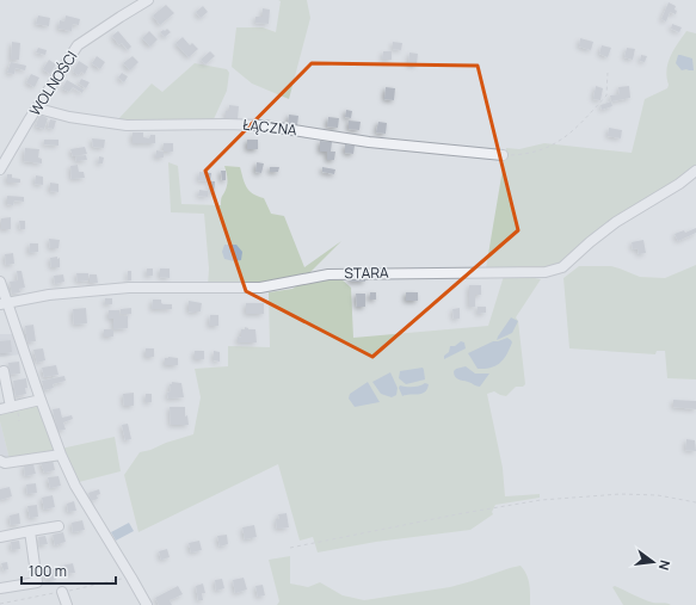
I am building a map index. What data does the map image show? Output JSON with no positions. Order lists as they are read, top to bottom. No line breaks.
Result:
{"streets":{"street":["WOLNOŚCI","ŁĄCZNA","STARA"]},"crossings":[["WOLNOŚCI","ŁĄCZNA"]],"scale_bar":"100 m","north":"right"}
